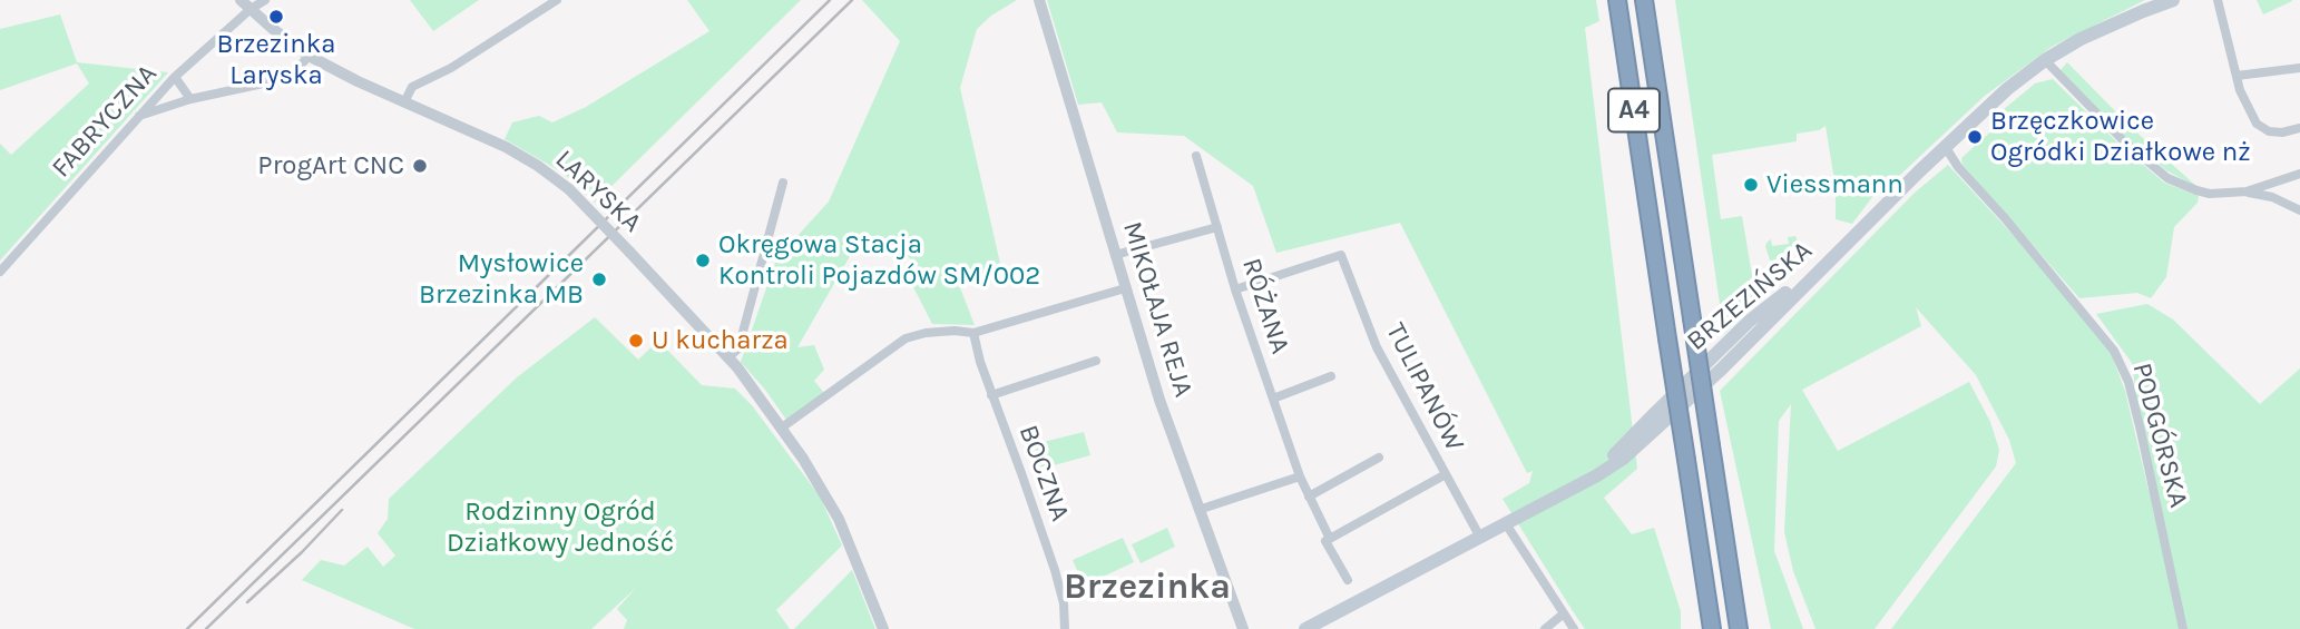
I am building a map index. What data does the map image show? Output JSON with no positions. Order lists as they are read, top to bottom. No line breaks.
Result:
{"streets":{"highway":["A4"],"main road":["BRZEZIŃSKA"],"street":["FABRYCZNA","LARYSKA","RÓŻANA","MIKOŁAJA REJA","TULIPANÓW","PODGÓRSKA","BOCZNA"]},"crossings":[["FABRYCZNA","LARYSKA"],["BRZEZIŃSKA","TULIPANÓW"],["BRZEZIŃSKA","PODGÓRSKA"],["RÓŻANA","TULIPANÓW"]],"districts":["Brzezinka"],"parks":["Rodzinny Ogród Działkowy Jedność"],"places":["Brzezinka Laryska","Brzęczkowice Ogródki Działkowe nż","ProgArt CNC","Viessmann","Okręgowa Stacja Kontroli Pojazdów SM/002","Mysłowice Brzezinka MB","U kucharza"]}
